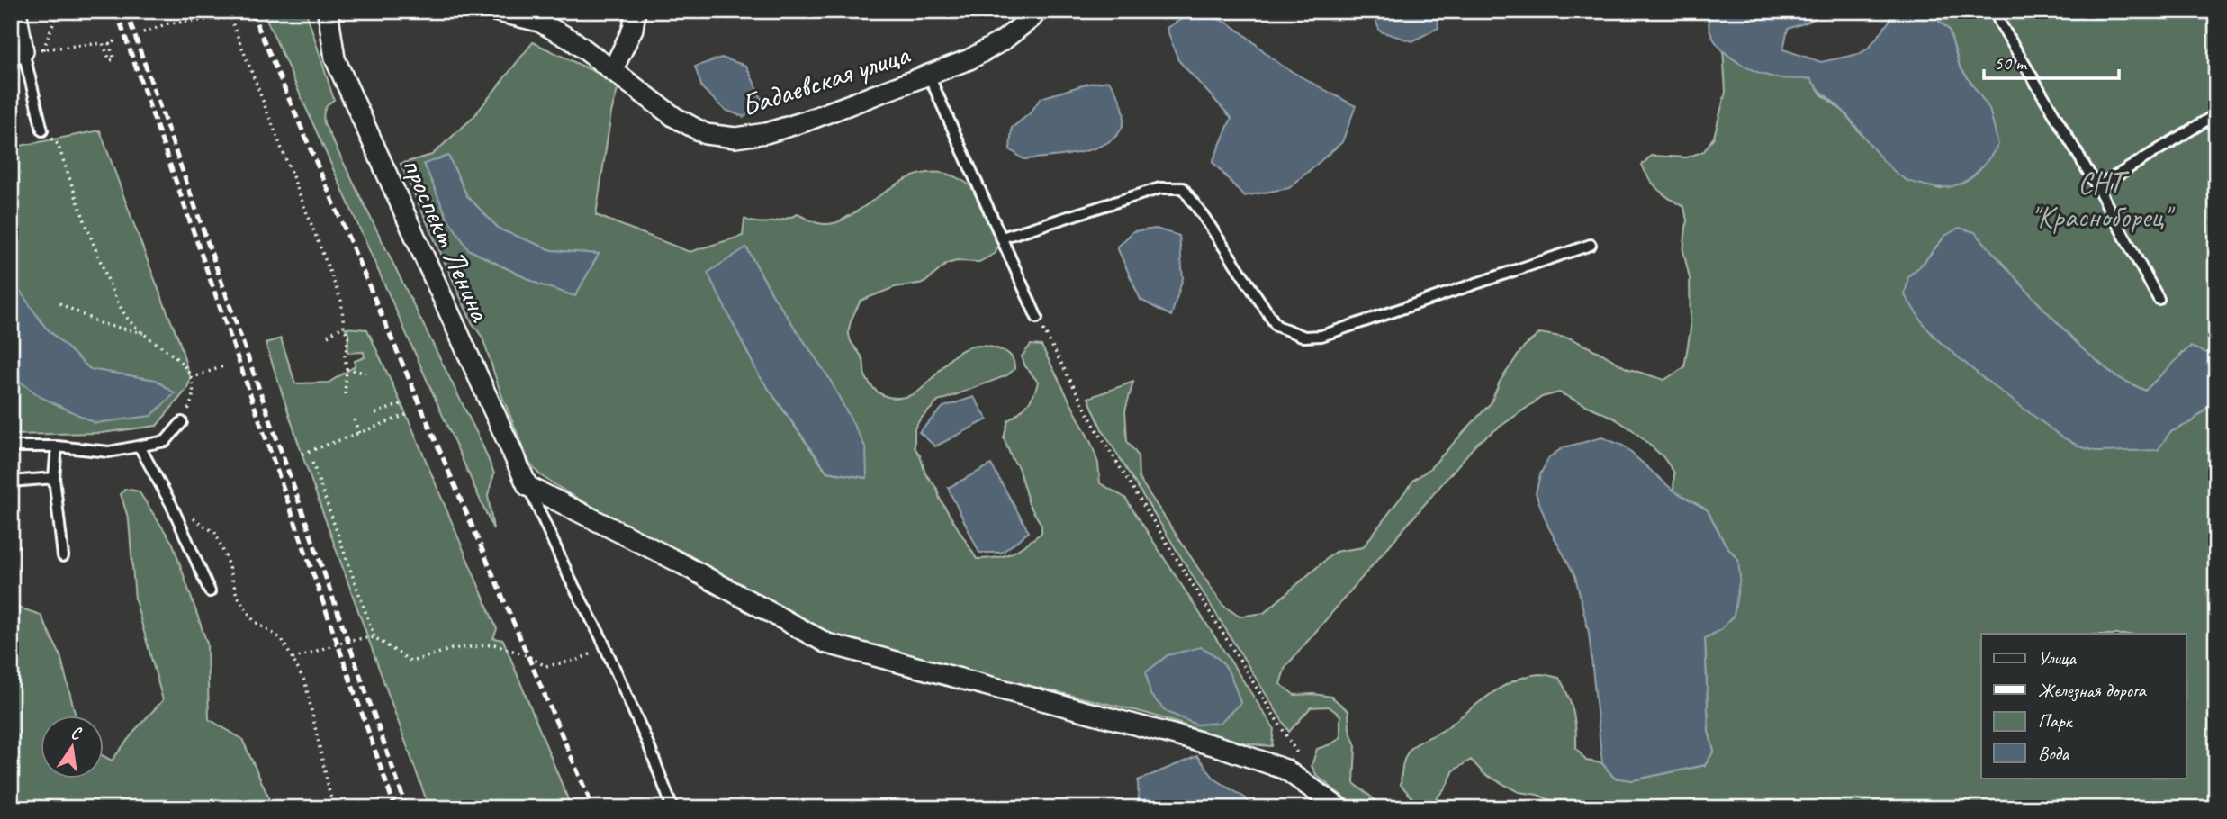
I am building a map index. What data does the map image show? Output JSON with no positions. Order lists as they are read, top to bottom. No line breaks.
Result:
{"streets":{"street":["Бадаевская улица","проспект Ленина"]},"parks":["СНТ \"Красноборец\""],"legend":["Улица","Железная дорога","Парк","Вода"],"scale_bar":"50 m","north":"top"}
